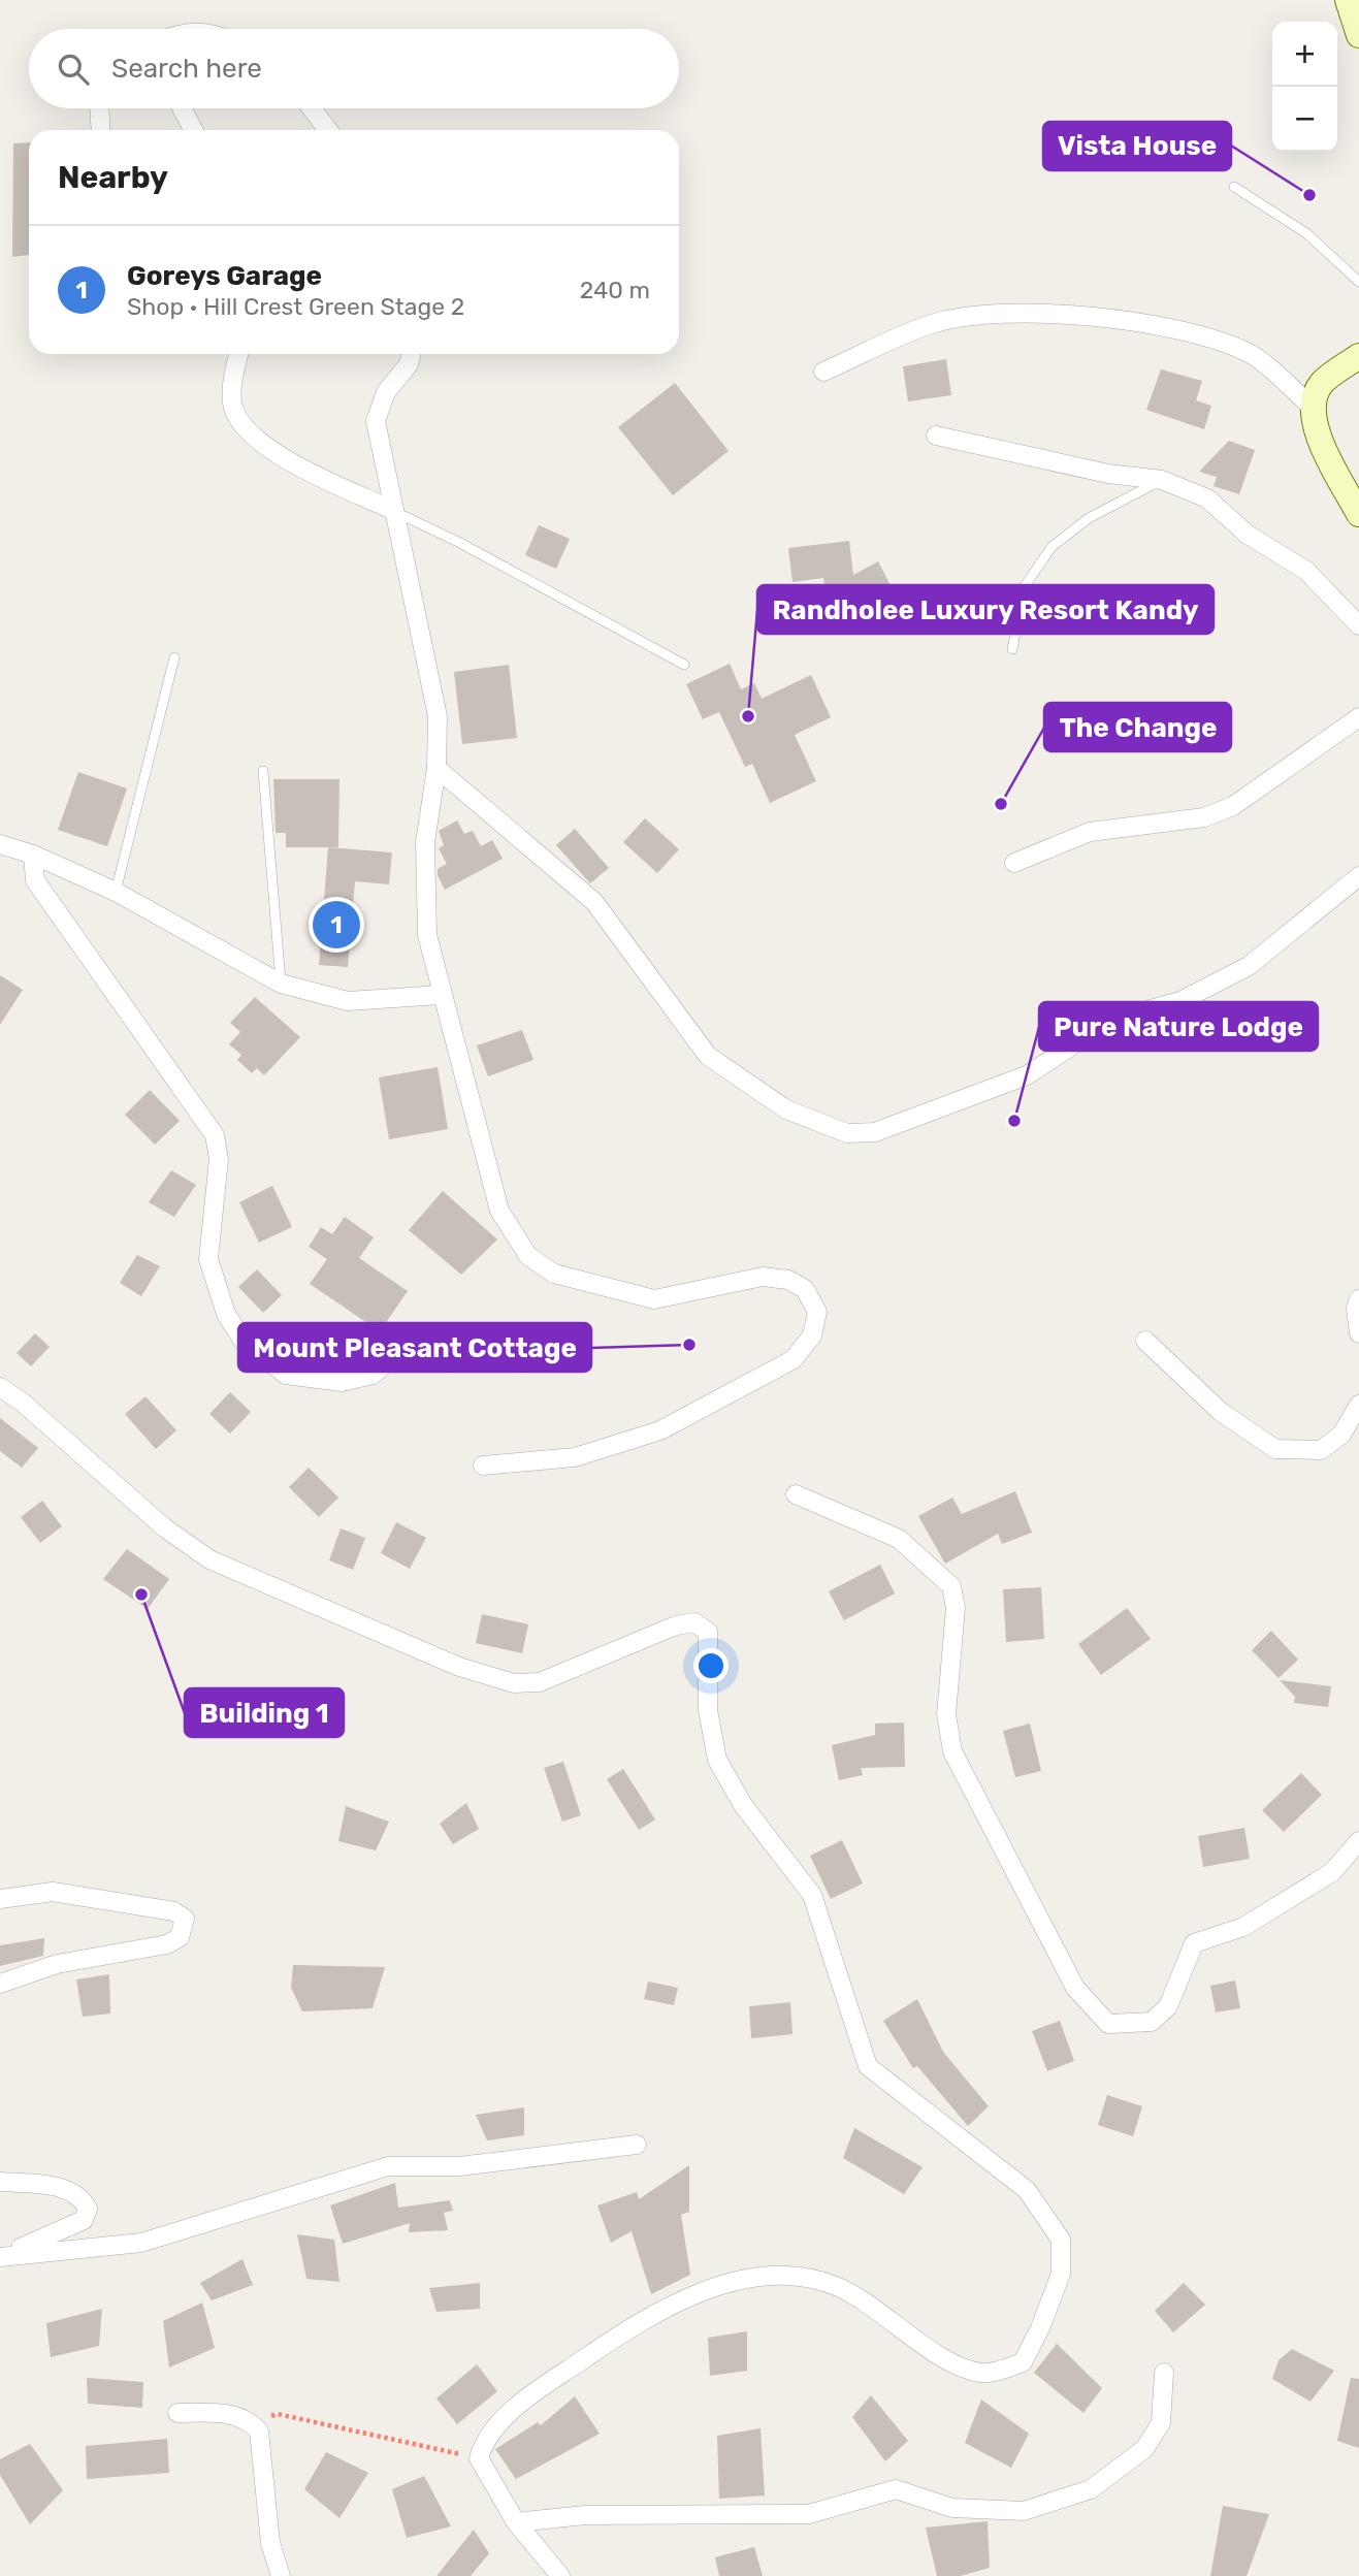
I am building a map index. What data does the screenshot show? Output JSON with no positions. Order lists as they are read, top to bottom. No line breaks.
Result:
{"places":["Vista House","Randholee Luxury Resort Kandy","The Change","Pure Nature Lodge","Mount Pleasant Cottage","Building 1"],"page":{"map_buttons":["+","−"],"search":"Search here","heading":"Nearby","list":[{"mark":"1","name":"Goreys Garage","note":"Shop · Hill Crest Green Stage 2","value":"240 m"}],"pins":"1"}}
